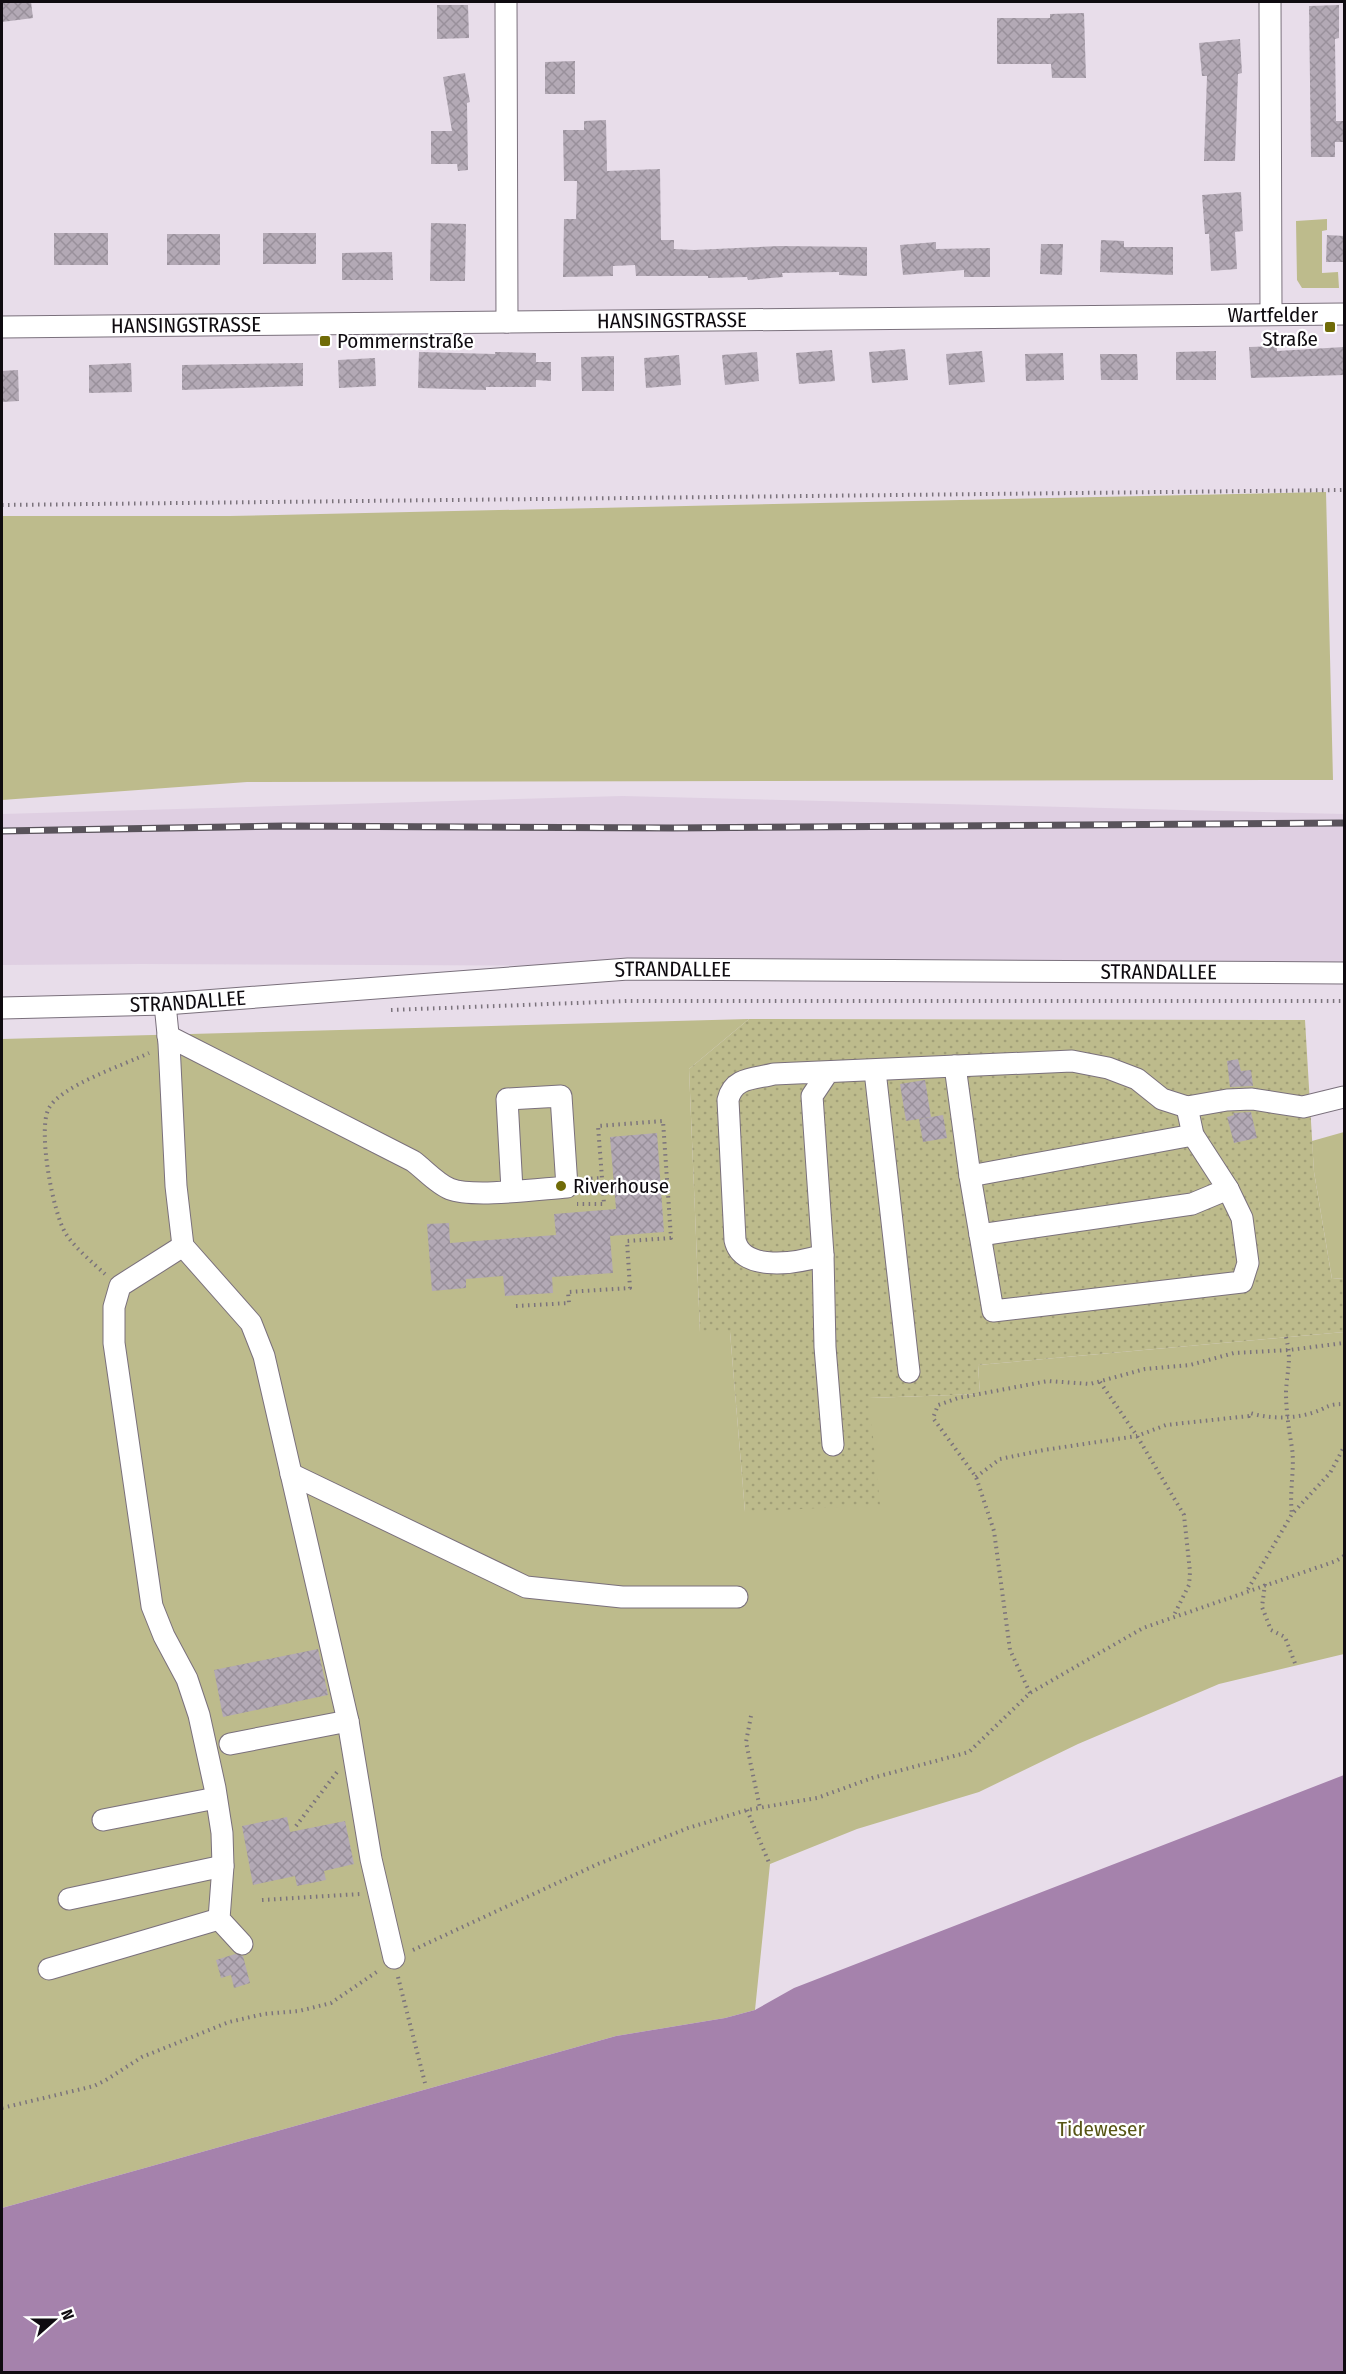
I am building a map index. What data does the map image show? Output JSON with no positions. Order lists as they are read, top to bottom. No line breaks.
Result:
{"streets":{"street":["HANSINGSTRASSE","STRANDALLEE"]},"parks":["Tideweser"],"places":{"transit":["Wartfelder Straße","Pommernstraße"],"other":["Riverhouse"]},"north":"right"}
